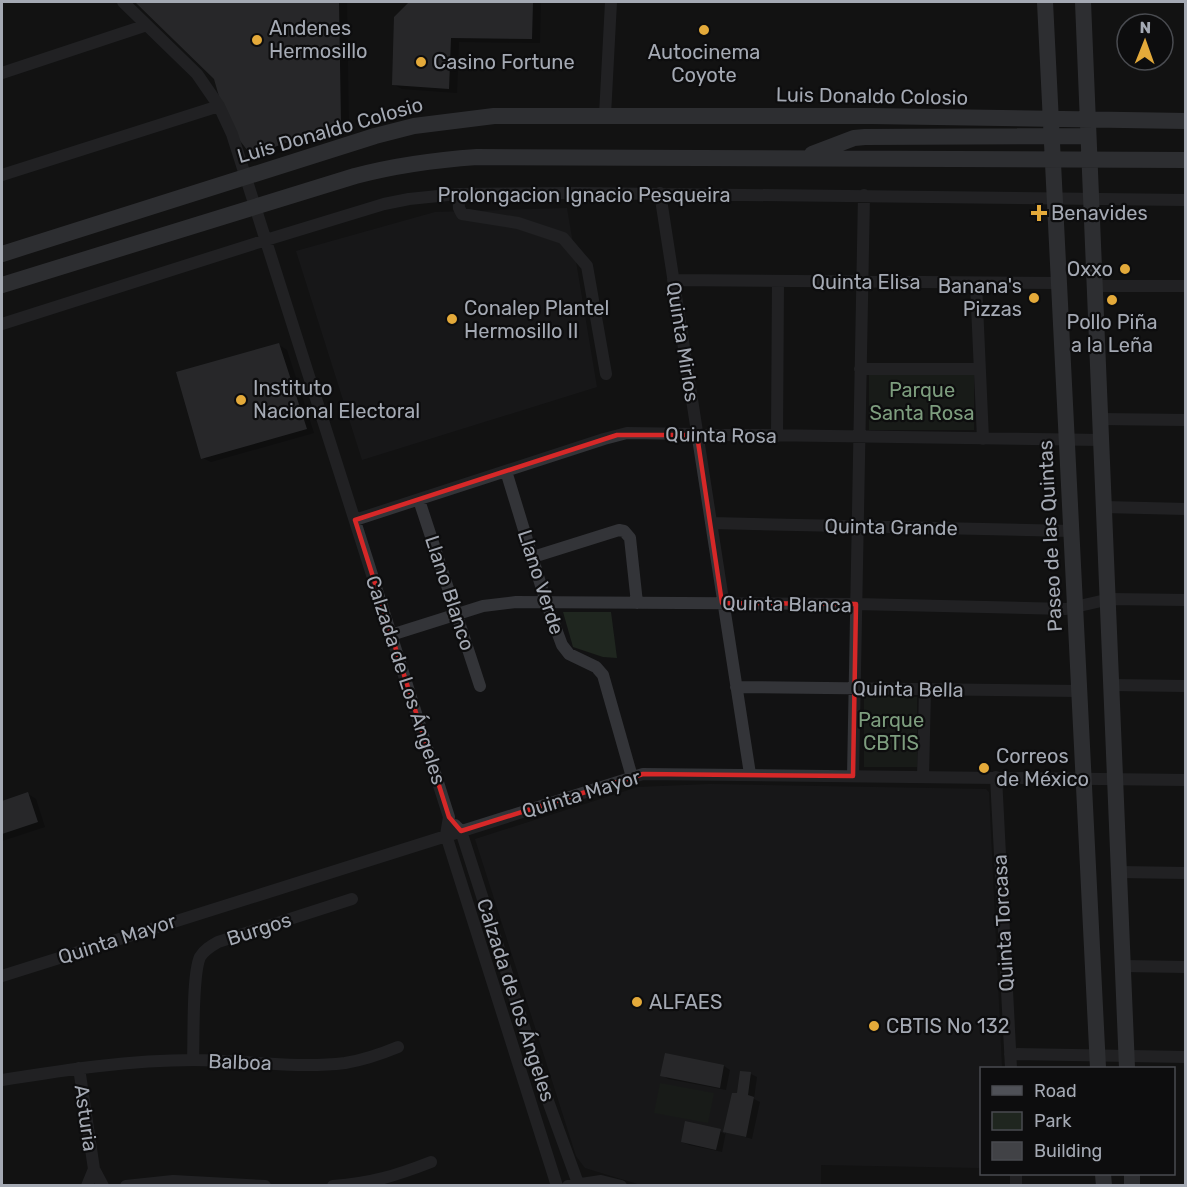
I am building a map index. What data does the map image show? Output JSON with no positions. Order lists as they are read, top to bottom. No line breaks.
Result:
{"streets":{"main road":["Luis Donaldo Colosio","Paseo de las Quintas"],"street":["Prolongacion Ignacio Pesqueira","Quinta Elisa","Quinta Mirlos","Quinta Rosa","Quinta Grande","Llano Verde","Llano Blanco","Quinta Blanca","Calzada de Los Ángeles","Quinta Bella","Quinta Mayor","Quinta Torcasa","Burgos","Calzada de los Ángeles","Balboa","Asturia"]},"crossings":[["Luis Donaldo Colosio","Paseo de las Quintas"],["Luis Donaldo Colosio","Calzada de Los Ángeles"],["Prolongacion Ignacio Pesqueira","Quinta Mirlos"],["Prolongacion Ignacio Pesqueira","Paseo de las Quintas"],["Prolongacion Ignacio Pesqueira","Calzada de Los Ángeles"],["Quinta Elisa","Quinta Mirlos"],["Quinta Elisa","Paseo de las Quintas"],["Quinta Mirlos","Quinta Rosa"],["Quinta Mirlos","Quinta Grande"],["Quinta Mirlos","Quinta Blanca"],["Quinta Mirlos","Quinta Bella"],["Quinta Mirlos","Quinta Mayor"],["Quinta Rosa","Paseo de las Quintas"],["Quinta Rosa","Llano Verde"],["Quinta Rosa","Llano Blanco"],["Quinta Rosa","Calzada de Los Ángeles"],["Quinta Grande","Paseo de las Quintas"],["Paseo de las Quintas","Quinta Blanca"],["Paseo de las Quintas","Quinta Bella"],["Paseo de las Quintas","Quinta Mayor"],["Llano Verde","Quinta Blanca"],["Llano Verde","Quinta Mayor"],["Llano Blanco","Quinta Blanca"],["Quinta Blanca","Calzada de Los Ángeles"],["Calzada de Los Ángeles","Quinta Mayor"],["Calzada de Los Ángeles","Calzada de los Ángeles"],["Quinta Mayor","Quinta Torcasa"],["Quinta Mayor","Calzada de los Ángeles"],["Burgos","Balboa"],["Balboa","Asturia"]],"parks":["Parque Santa Rosa","Parque CBTIS"],"places":{"other":["Autocinema Coyote","Andenes Hermosillo","Casino Fortune","Oxxo","Banana's Pizzas","Pollo Piña a la Leña","Conalep Plantel Hermosillo II","Instituto Nacional Electoral","Correos de México","ALFAES","CBTIS No 132"],"health":["Benavides"]},"legend":["Road","Park","Building"],"north":"top"}
